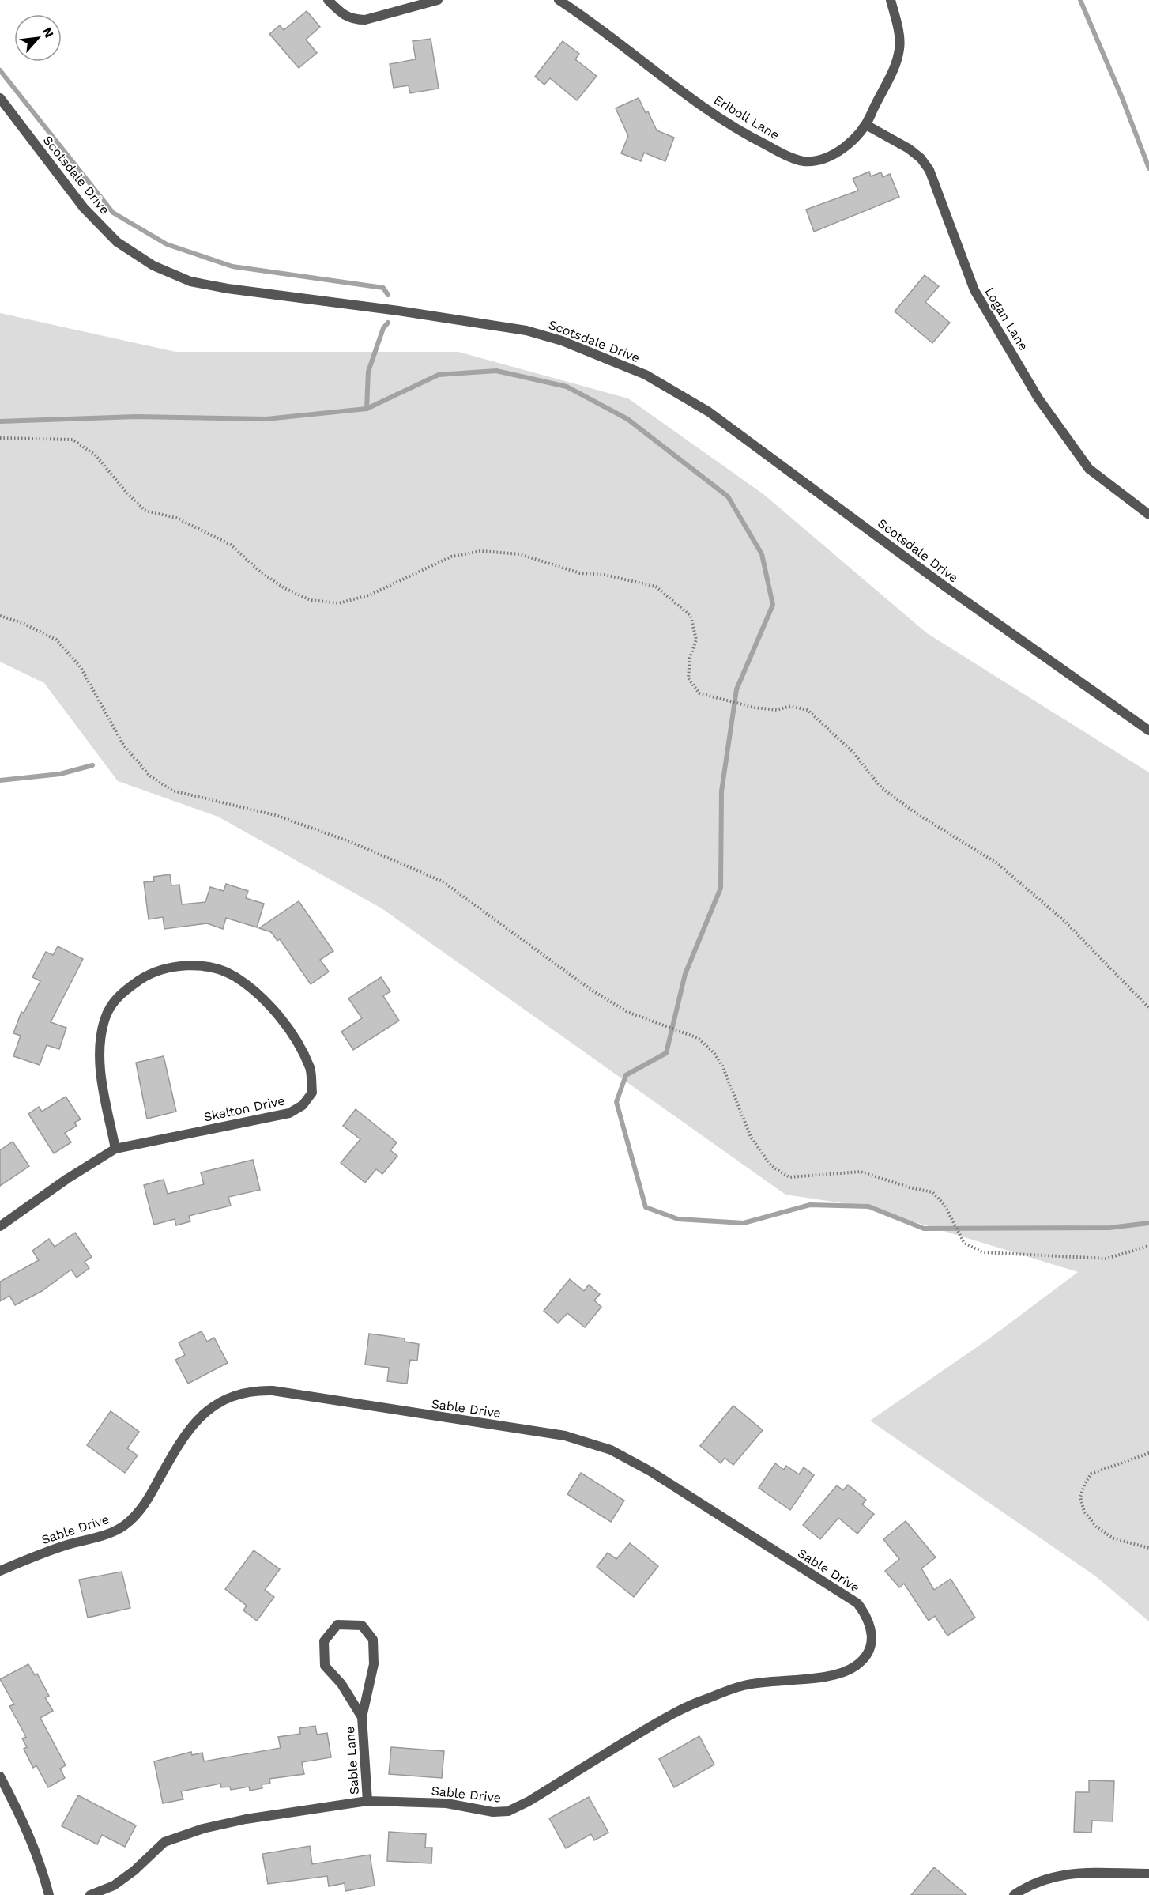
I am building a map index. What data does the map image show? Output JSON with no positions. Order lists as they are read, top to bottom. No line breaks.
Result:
{"streets":{"street":["Eriboll Lane","Scotsdale Drive","Logan Lane","Skelton Drive","Sable Drive","Sable Lane"]},"crossings":[["Eriboll Lane","Logan Lane"],["Sable Drive","Sable Lane"]],"north":"top right"}
